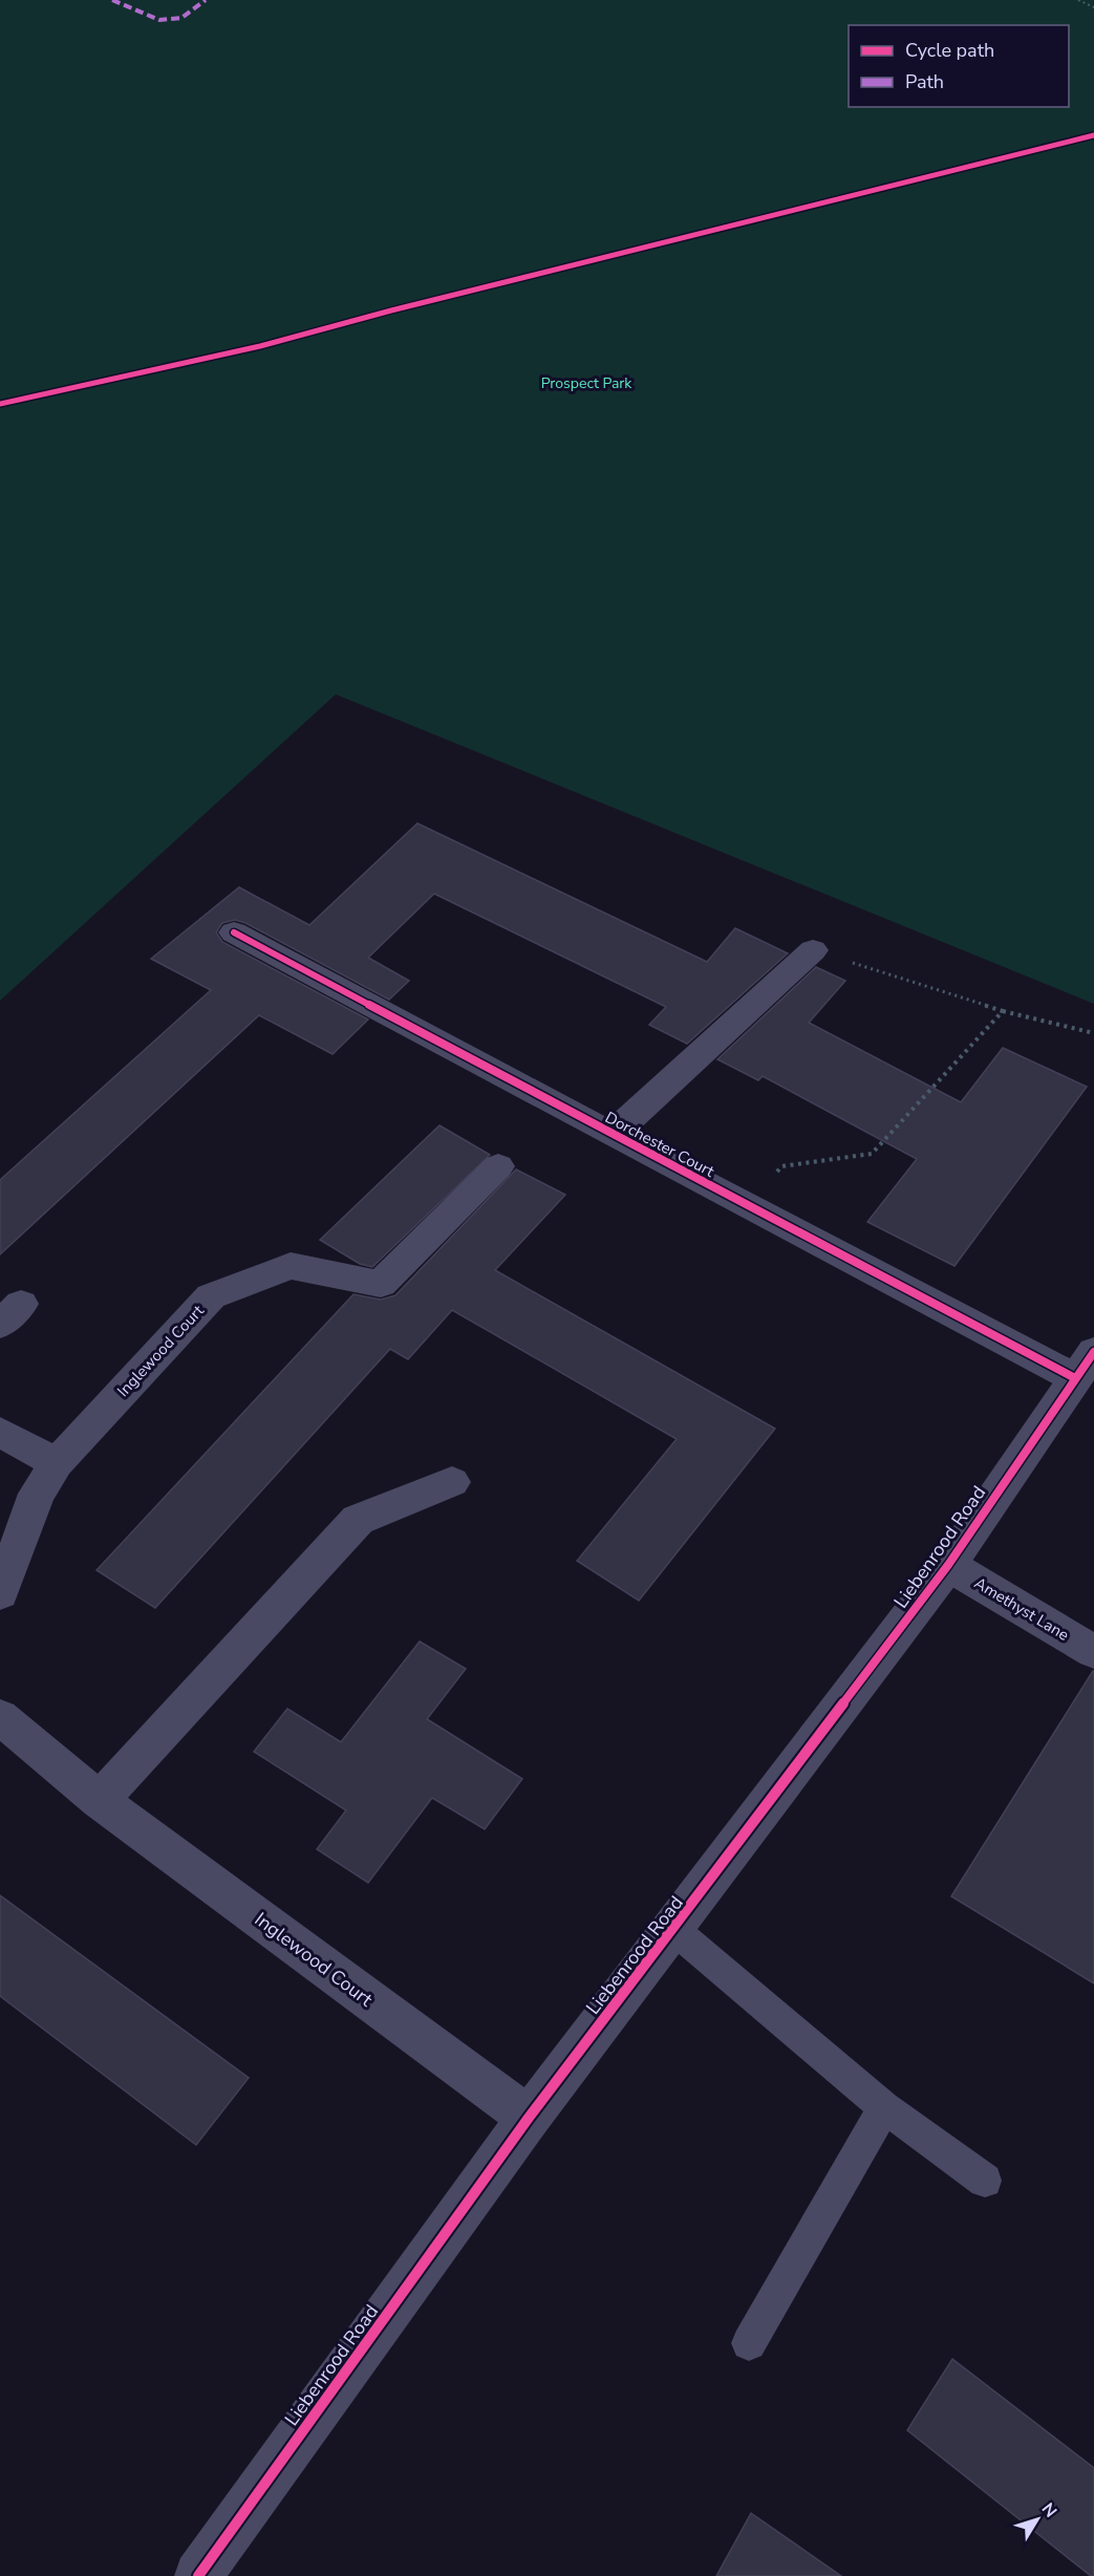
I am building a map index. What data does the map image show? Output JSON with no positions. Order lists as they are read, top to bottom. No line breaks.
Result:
{"streets":{"street":["Dorchester Court","Inglewood Court","Liebenrood Road","Amethyst Lane"]},"crossings":[["Dorchester Court","Liebenrood Road"],["Inglewood Court","Liebenrood Road"],["Liebenrood Road","Amethyst Lane"]],"parks":["Prospect Park"],"legend":["Cycle path","Path"],"north":"top right"}
